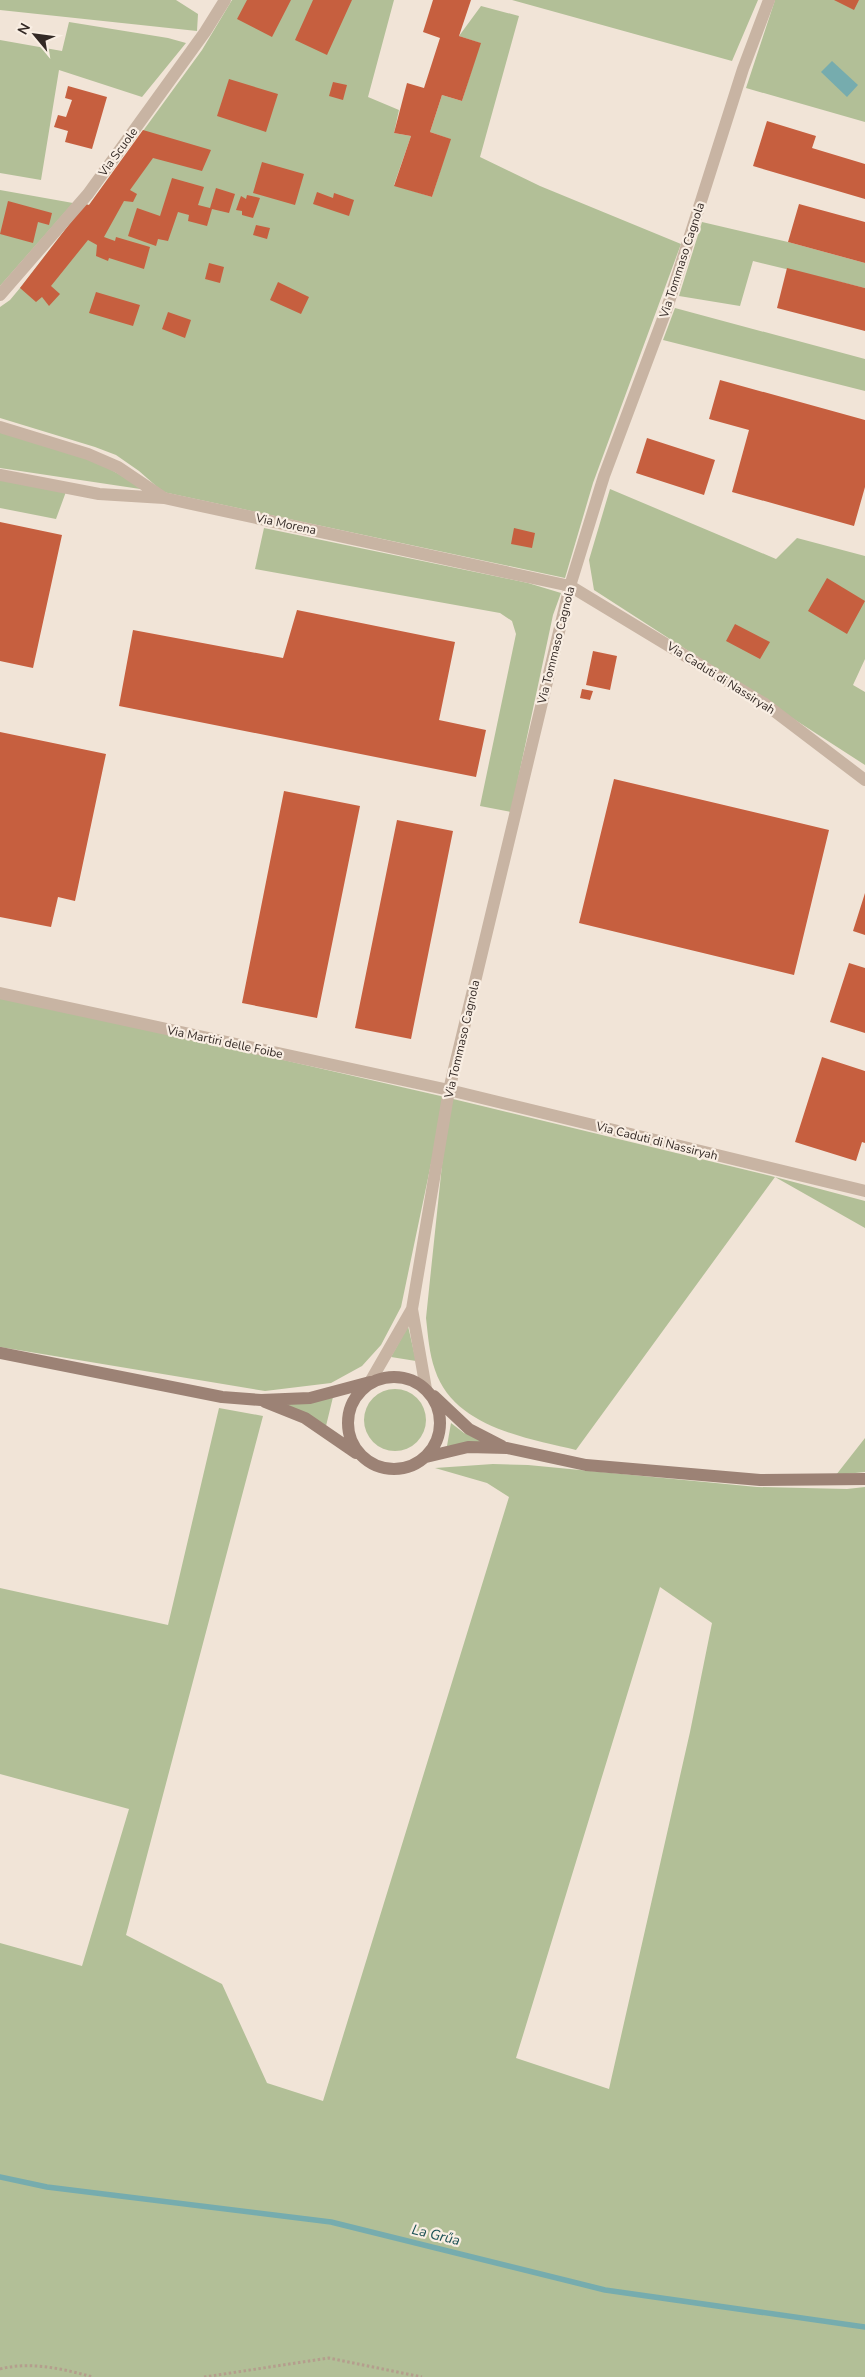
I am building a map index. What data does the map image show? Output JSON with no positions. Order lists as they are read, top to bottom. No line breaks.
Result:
{"streets":{"street":["Via Scuole","Via Tommaso Cagnola","Via Morena","Via Caduti di Nassiryah","Via Martiri delle Foibe"]},"crossings":[["Via Tommaso Cagnola","Via Morena"],["Via Tommaso Cagnola","Via Caduti di Nassiryah"],["Via Tommaso Cagnola","Via Martiri delle Foibe"],["Via Morena","Via Caduti di Nassiryah"],["Via Caduti di Nassiryah","Via Martiri delle Foibe"]],"water":["La Grűa"],"north":"top left"}
